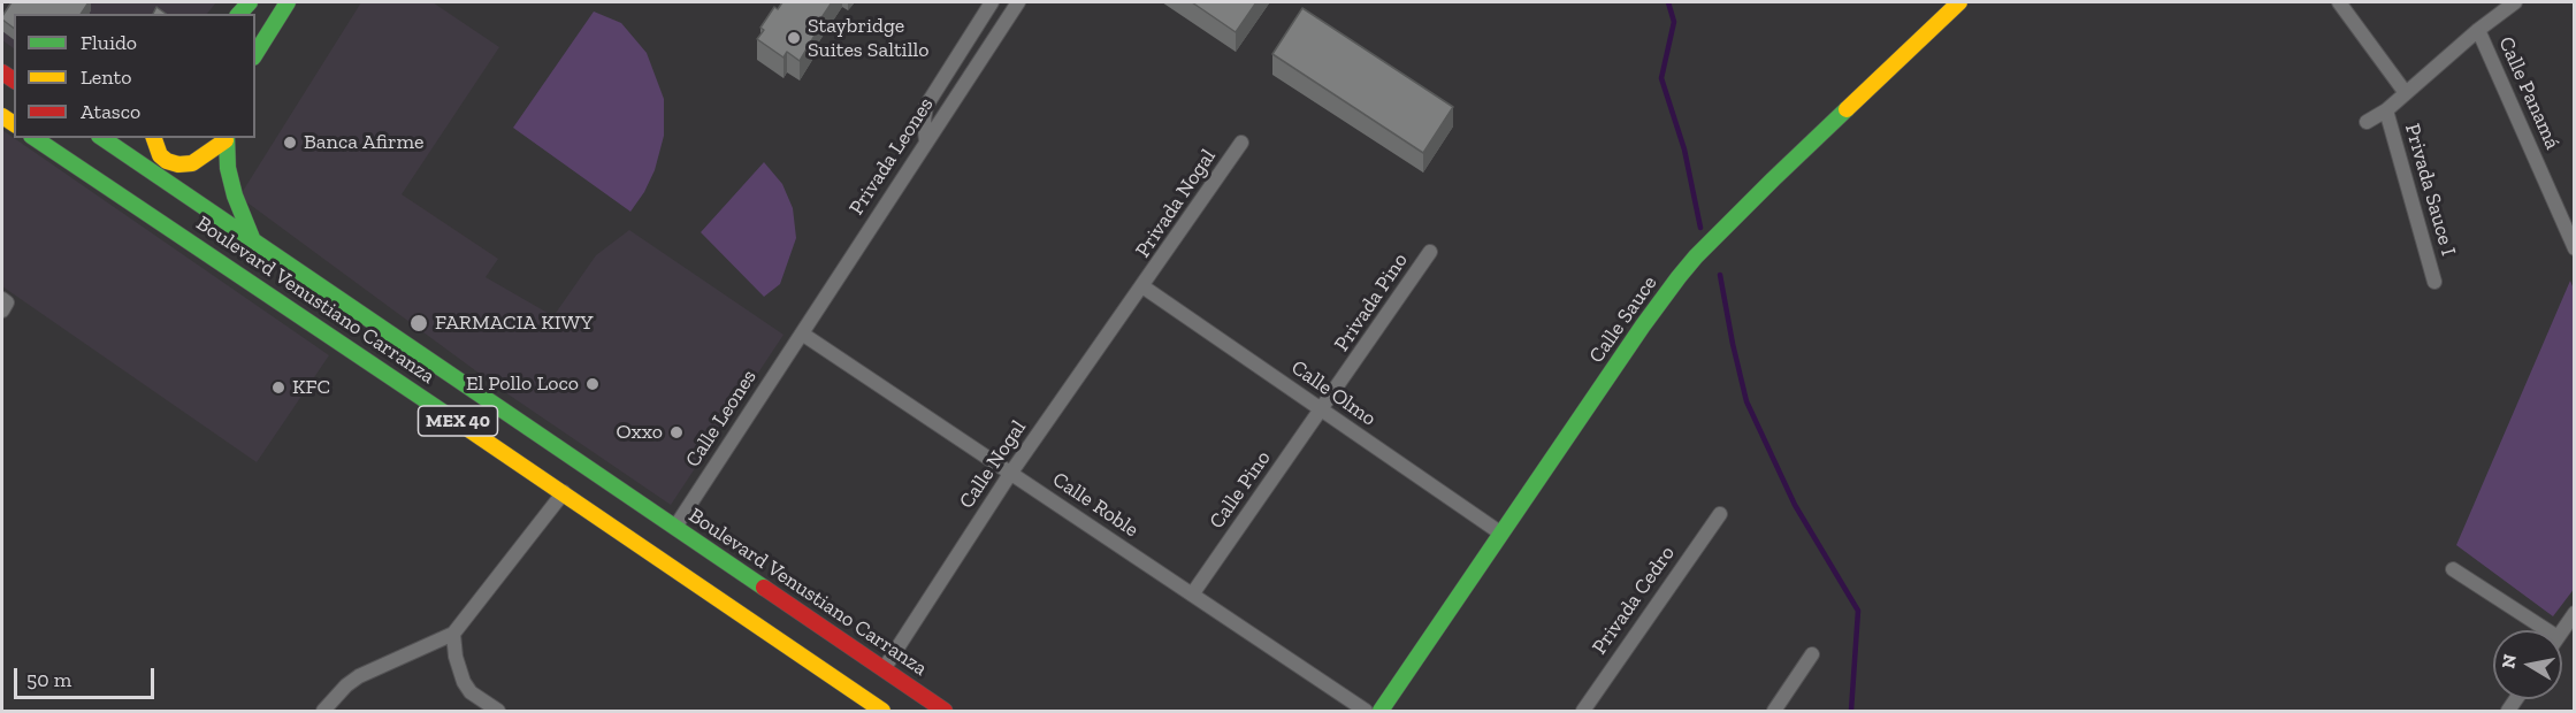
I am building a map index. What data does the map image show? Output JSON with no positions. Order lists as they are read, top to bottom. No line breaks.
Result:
{"streets":{"main road":["Boulevard Venustiano Carranza","Calle Sauce","MEX 40"],"street":["Calle Panamá","Privada Leones","Privada Sauce I","Privada Nogal","Privada Pino","Calle Olmo","Calle Leones","Calle Nogal","Calle Pino","Calle Roble","Privada Cedro"]},"crossings":[["Privada Leones","Calle Leones"],["Privada Leones","Calle Roble"],["Privada Nogal","Calle Olmo"],["Privada Nogal","Calle Nogal"],["Boulevard Venustiano Carranza","Calle Leones"],["Boulevard Venustiano Carranza","Calle Nogal"],["Privada Pino","Calle Olmo"],["Privada Pino","Calle Pino"],["Calle Sauce","Calle Olmo"],["Calle Olmo","Calle Nogal"],["Calle Olmo","Calle Pino"],["Calle Leones","Calle Roble"],["Calle Nogal","Calle Roble"],["Calle Pino","Calle Roble"]],"places":["Staybridge Suites Saltillo","Banca Afirme","FARMACIA KIWY","El Pollo Loco","KFC","Oxxo"],"legend":["Fluido","Lento","Atasco"],"scale_bar":"50 m","north":"left"}
